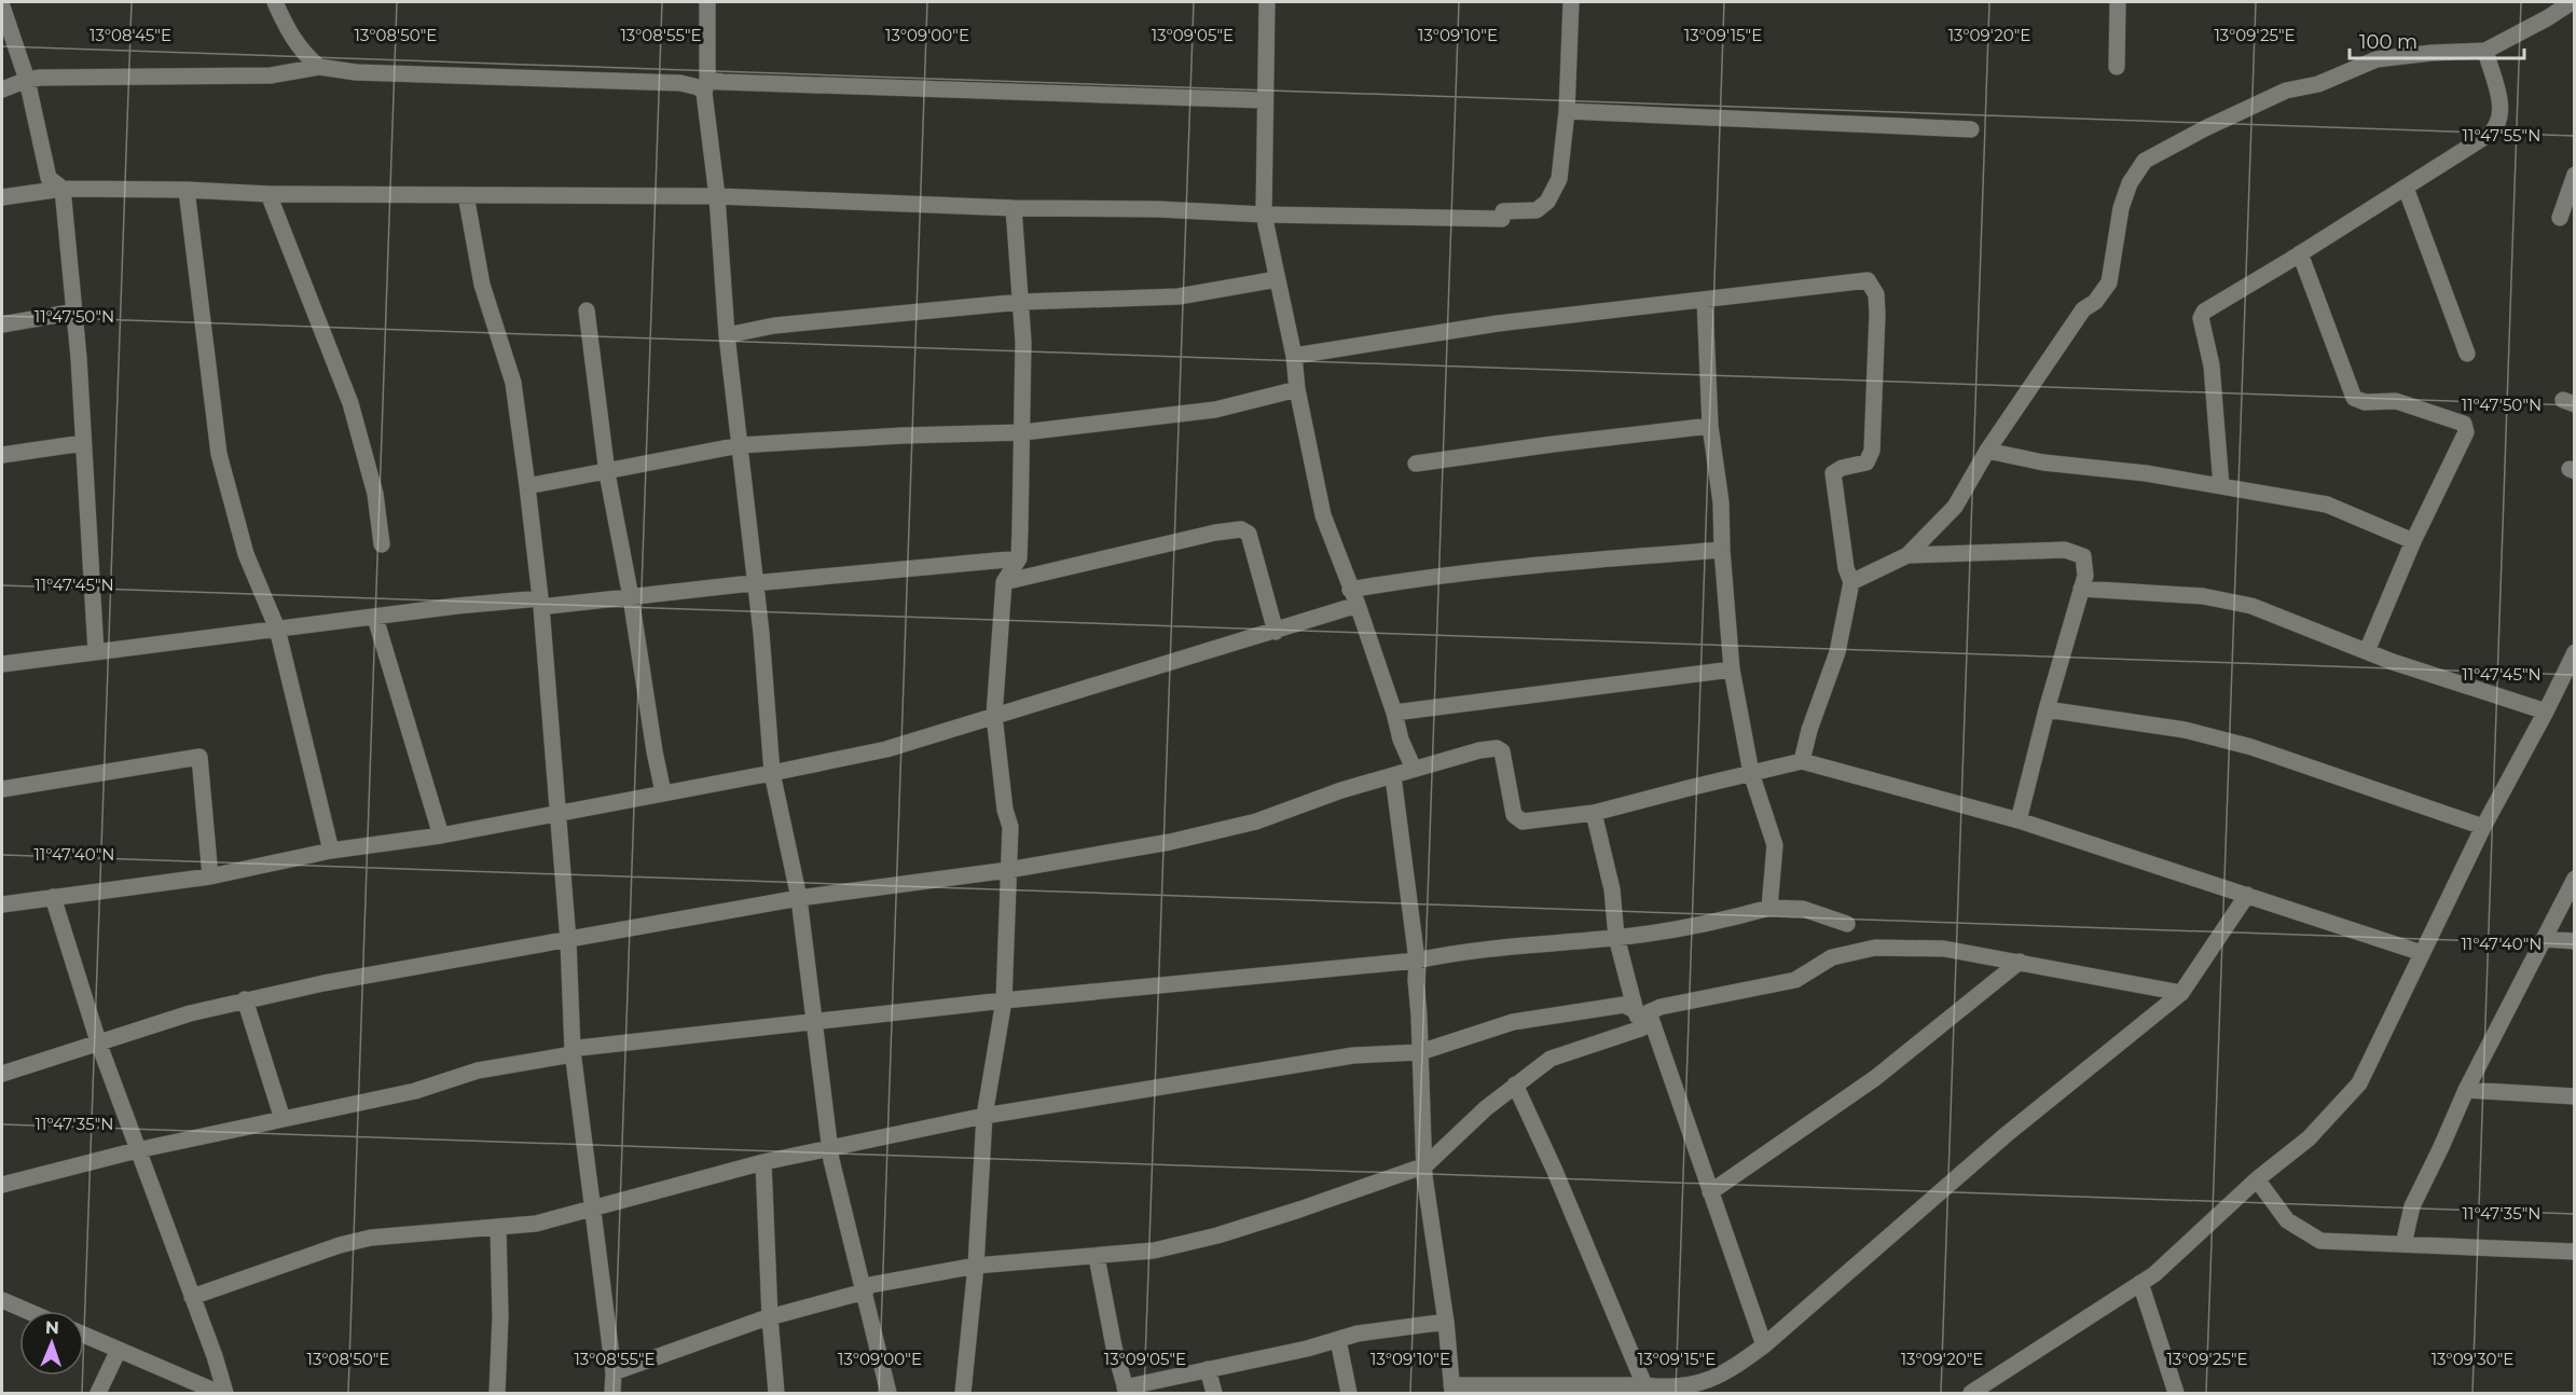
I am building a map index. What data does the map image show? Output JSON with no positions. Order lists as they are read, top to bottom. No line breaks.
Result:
{"scale_bar":"100 m","north":"top","coordinates":["13°08'45\"E","13°08'50\"E","13°08'55\"E","13°09'00\"E","13°09'05\"E","13°09'10\"E","13°09'15\"E","13°09'20\"E","13°09'25\"E","11°47'55\"N","11°47'50\"N","11°47'45\"N","11°47'40\"N","11°47'35\"N","13°09'30\"E"]}
